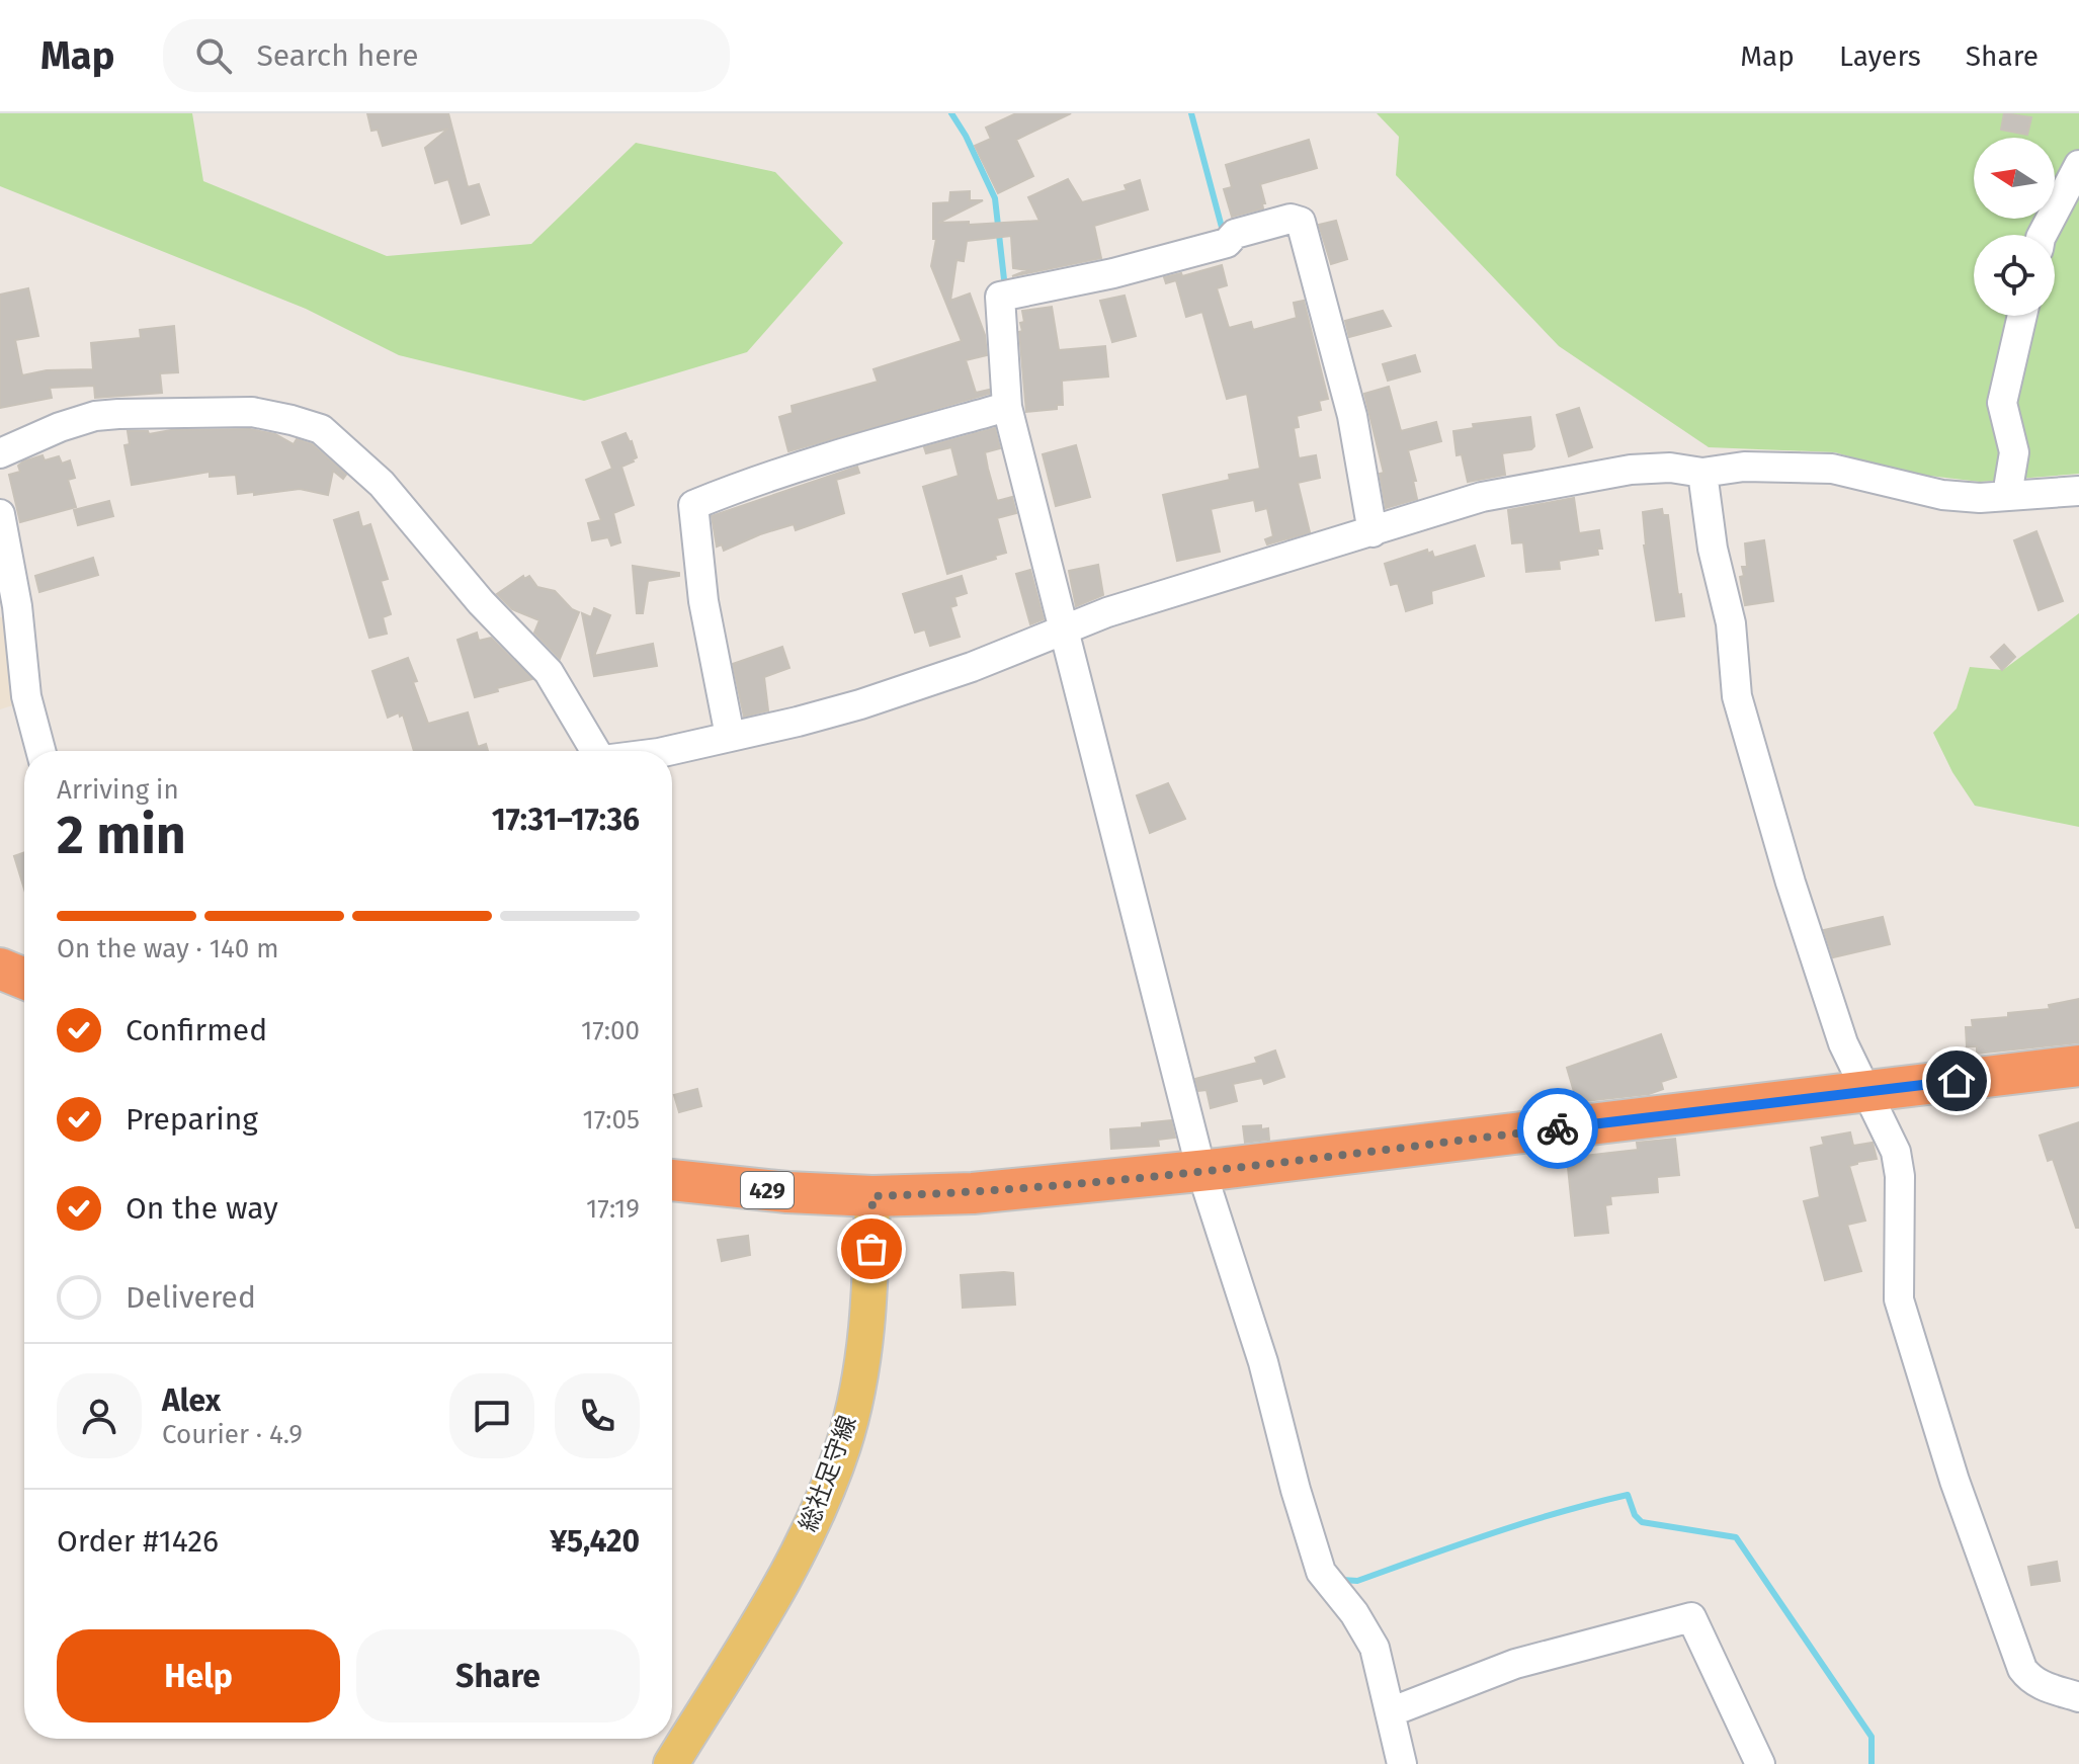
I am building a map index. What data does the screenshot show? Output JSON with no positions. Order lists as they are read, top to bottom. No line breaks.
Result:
{"streets":{"highway":["429"],"main road":["総社足守線"]},"crossings":[["429","総社足守線"]],"north":"left","page":{"header":"Map","search":"Search here","nav":["Map","Layers","Share"],"heading":["2 min","Arriving in","17:31–17:36"],"panel":["Alex","Courier · 4.9","Order #1426","¥5,420"],"bar":"On the way · 140 m","list":[["Confirmed","17:00"],["Preparing","17:05"],["On the way","17:19"],"Delivered"],"buttons":["Help","Share"]}}
